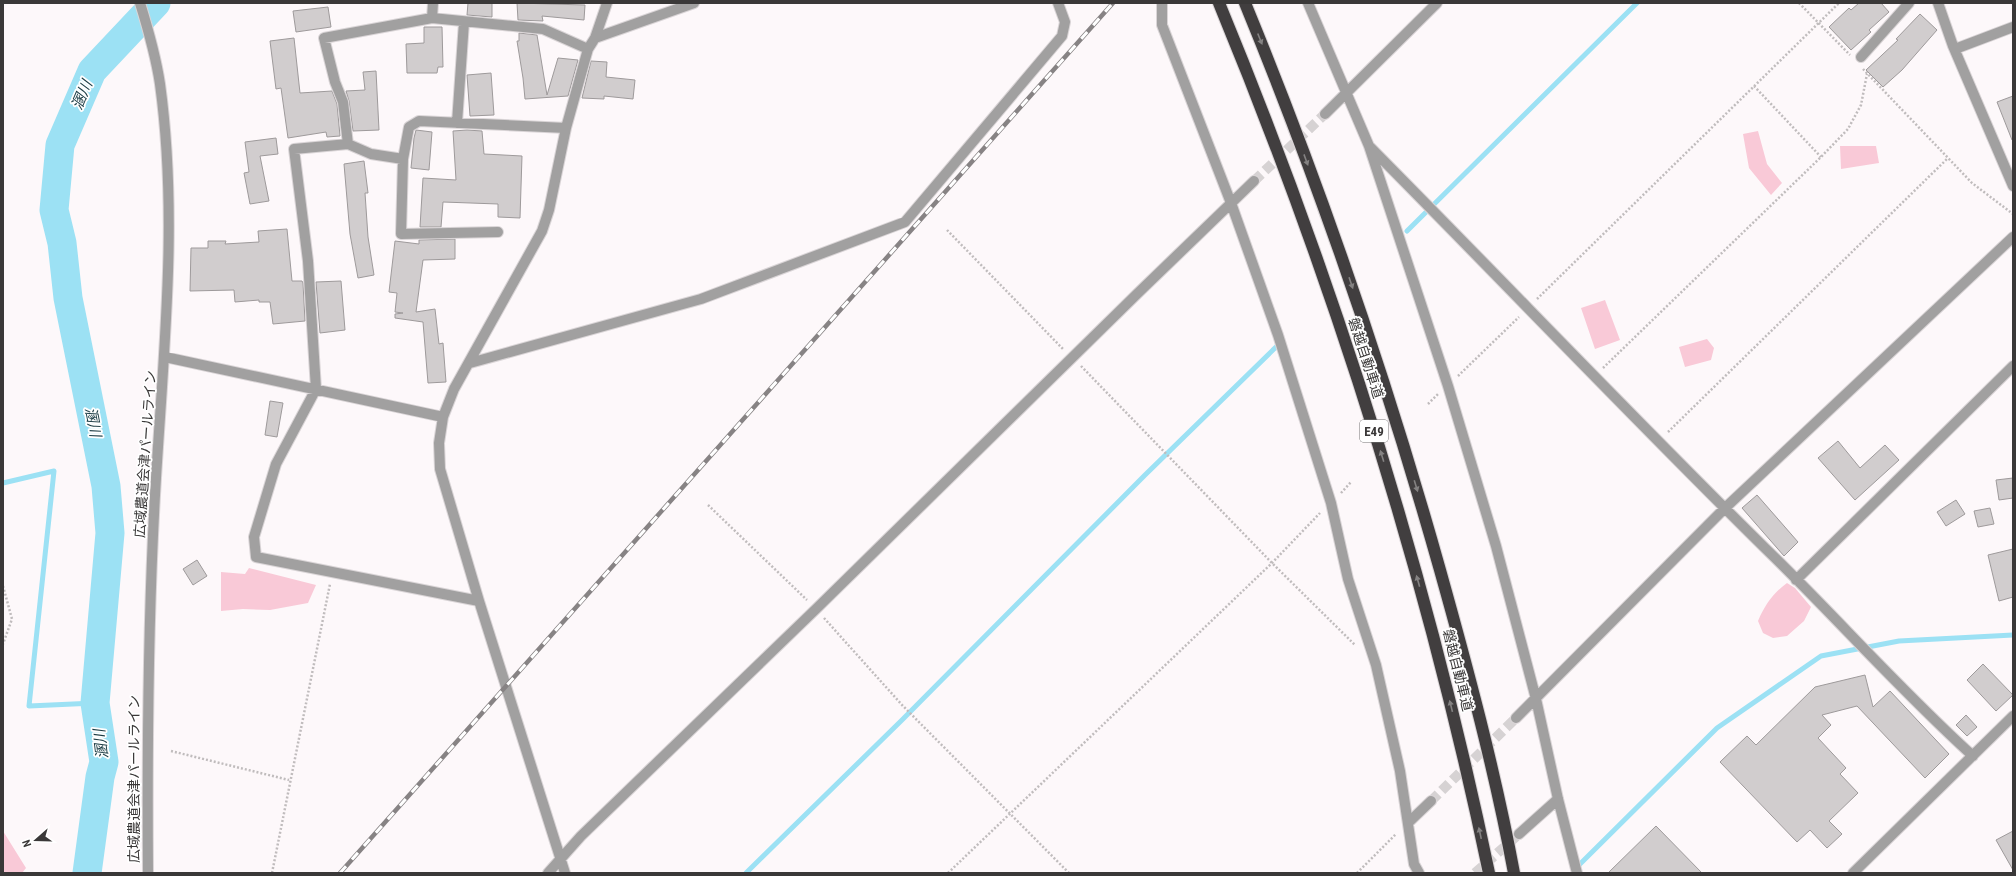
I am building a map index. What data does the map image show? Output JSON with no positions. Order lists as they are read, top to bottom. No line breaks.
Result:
{"streets":{"highway":["磐越自動車道","E49"],"street":["広域農道会津パールライン"]},"water":["溷川"],"north":"left"}
